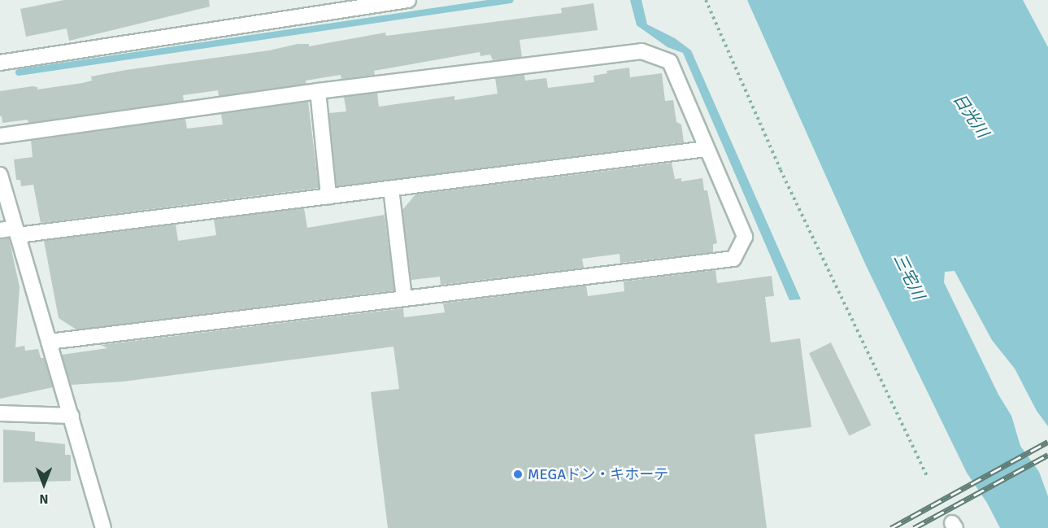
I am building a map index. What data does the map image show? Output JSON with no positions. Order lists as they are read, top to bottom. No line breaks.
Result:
{"water":["日光川","三宅川"],"places":["MEGAドン・キホーテ"],"north":"bottom"}
